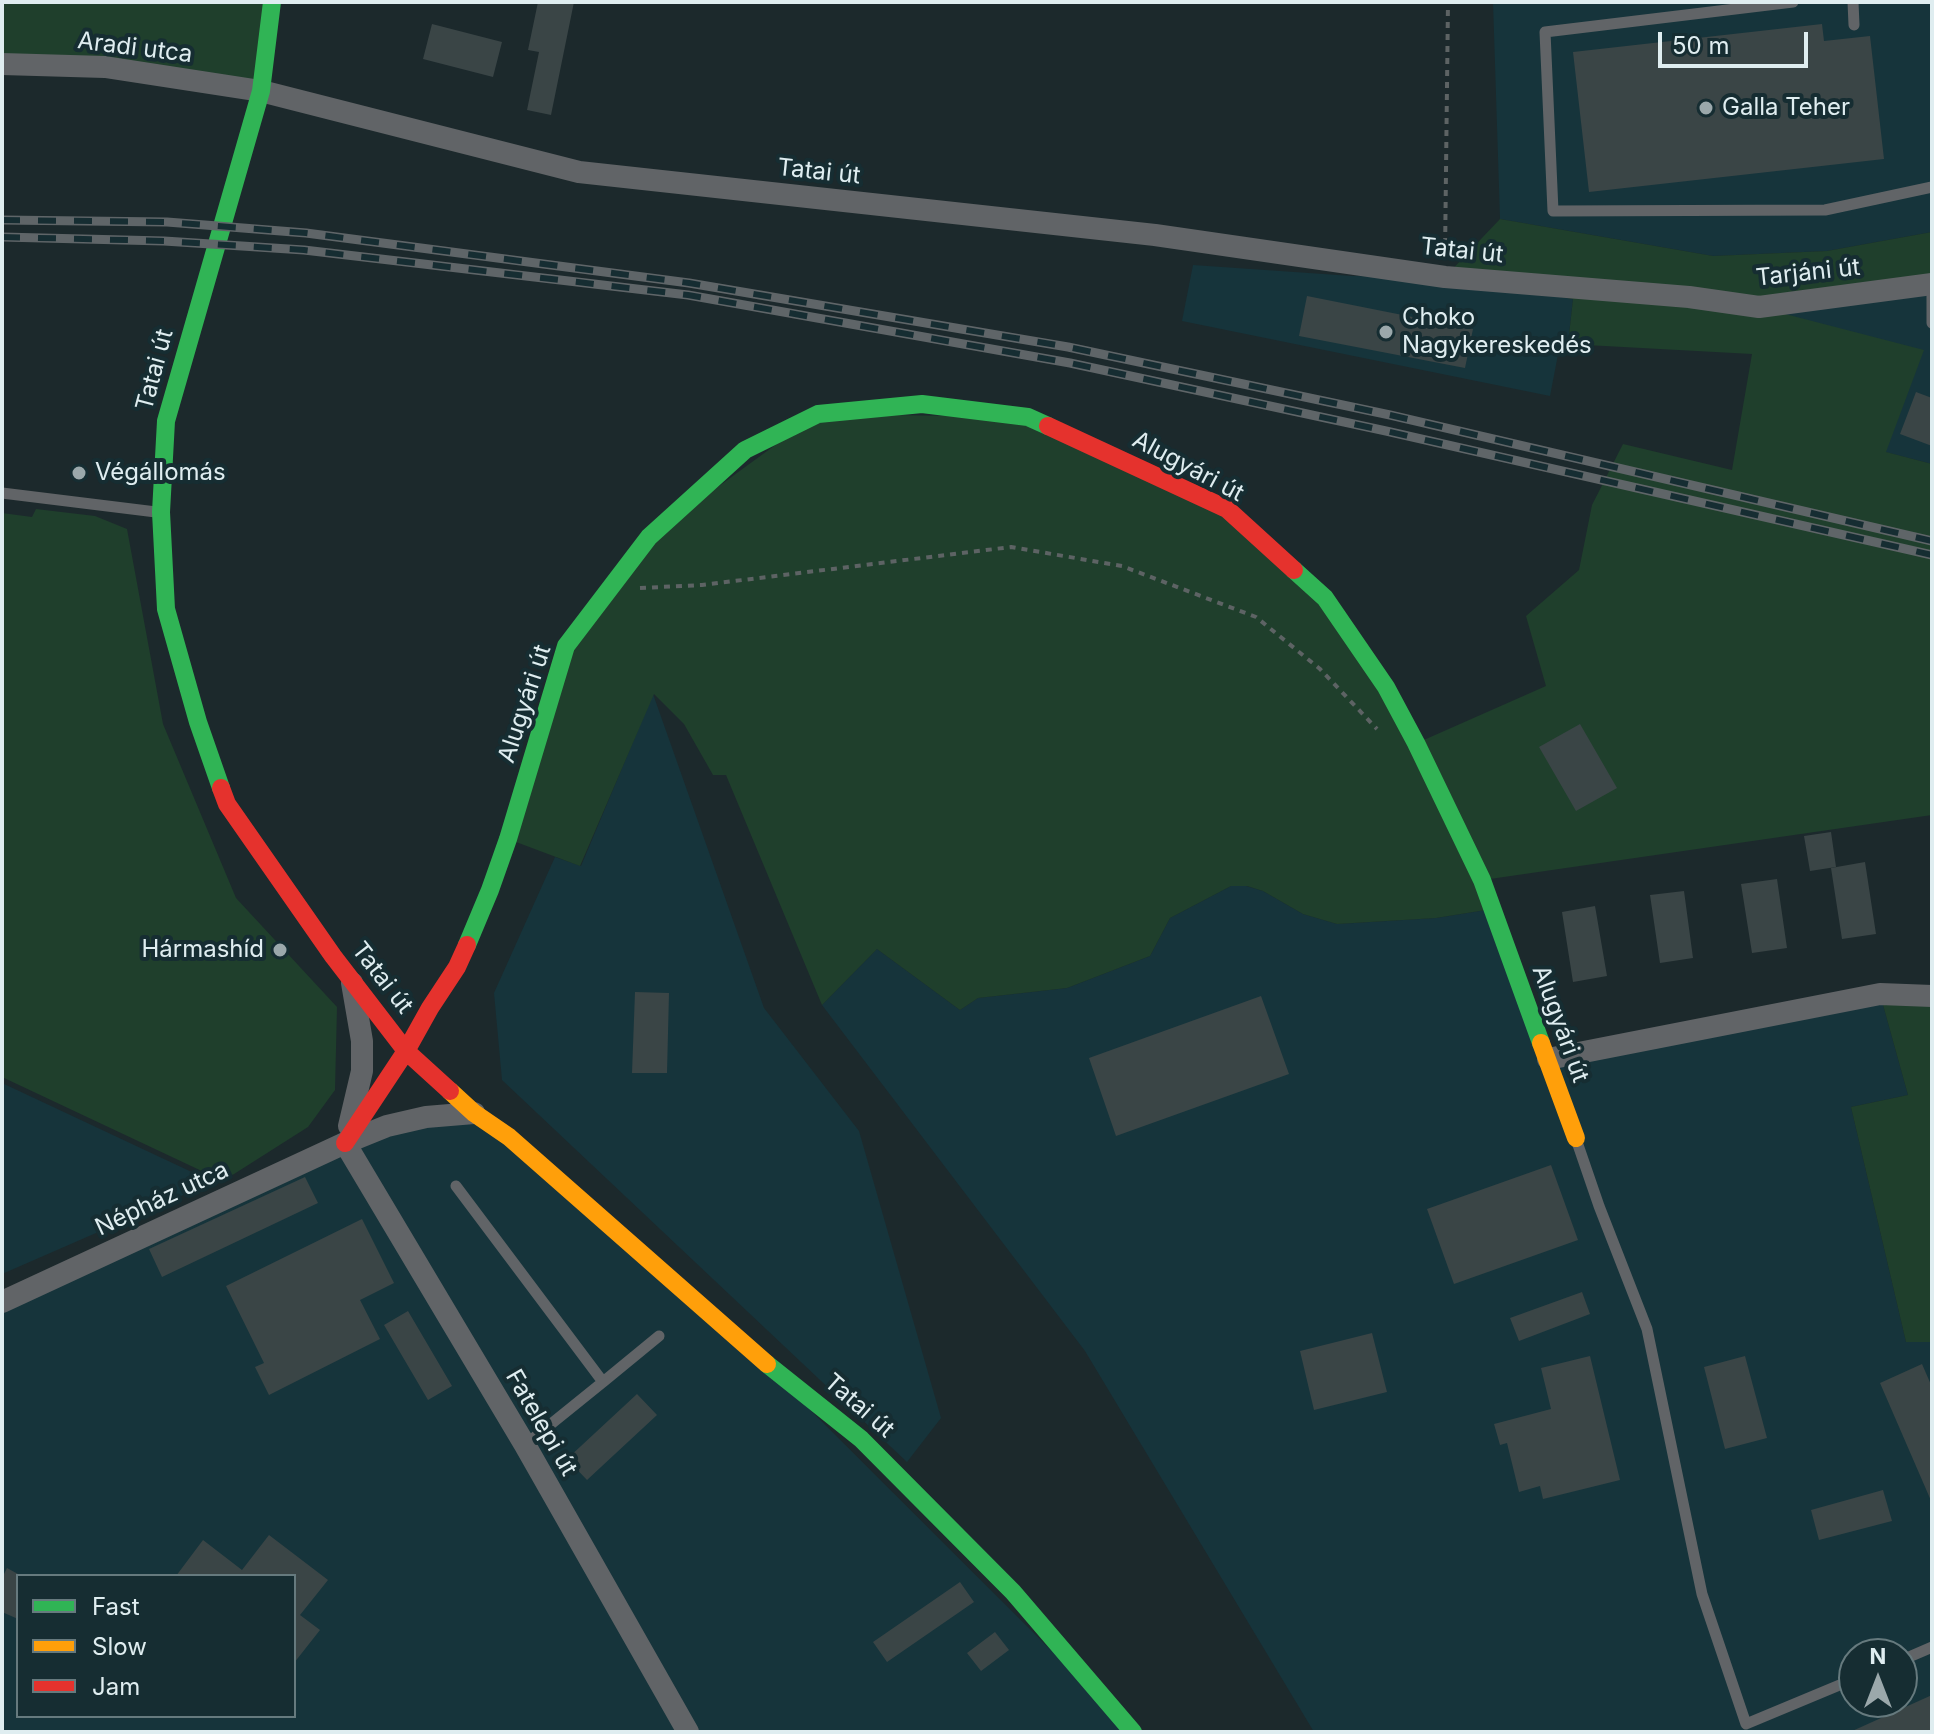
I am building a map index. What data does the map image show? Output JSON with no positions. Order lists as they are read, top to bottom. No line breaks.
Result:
{"streets":{"street":["Aradi utca","Tatai út","Tarjáni út","Alugyári út","Népház utca","Fatelepi út"]},"crossings":[["Aradi utca","Tatai út"],["Tatai út","Tarjáni út"],["Tatai út","Alugyári út"],["Tatai út","Népház utca"],["Népház utca","Fatelepi út"]],"places":["Galla Teher","Choko Nagykereskedés","Végállomás","Hármashíd"],"legend":["Fast","Slow","Jam"],"scale_bar":"50 m","north":"top"}
